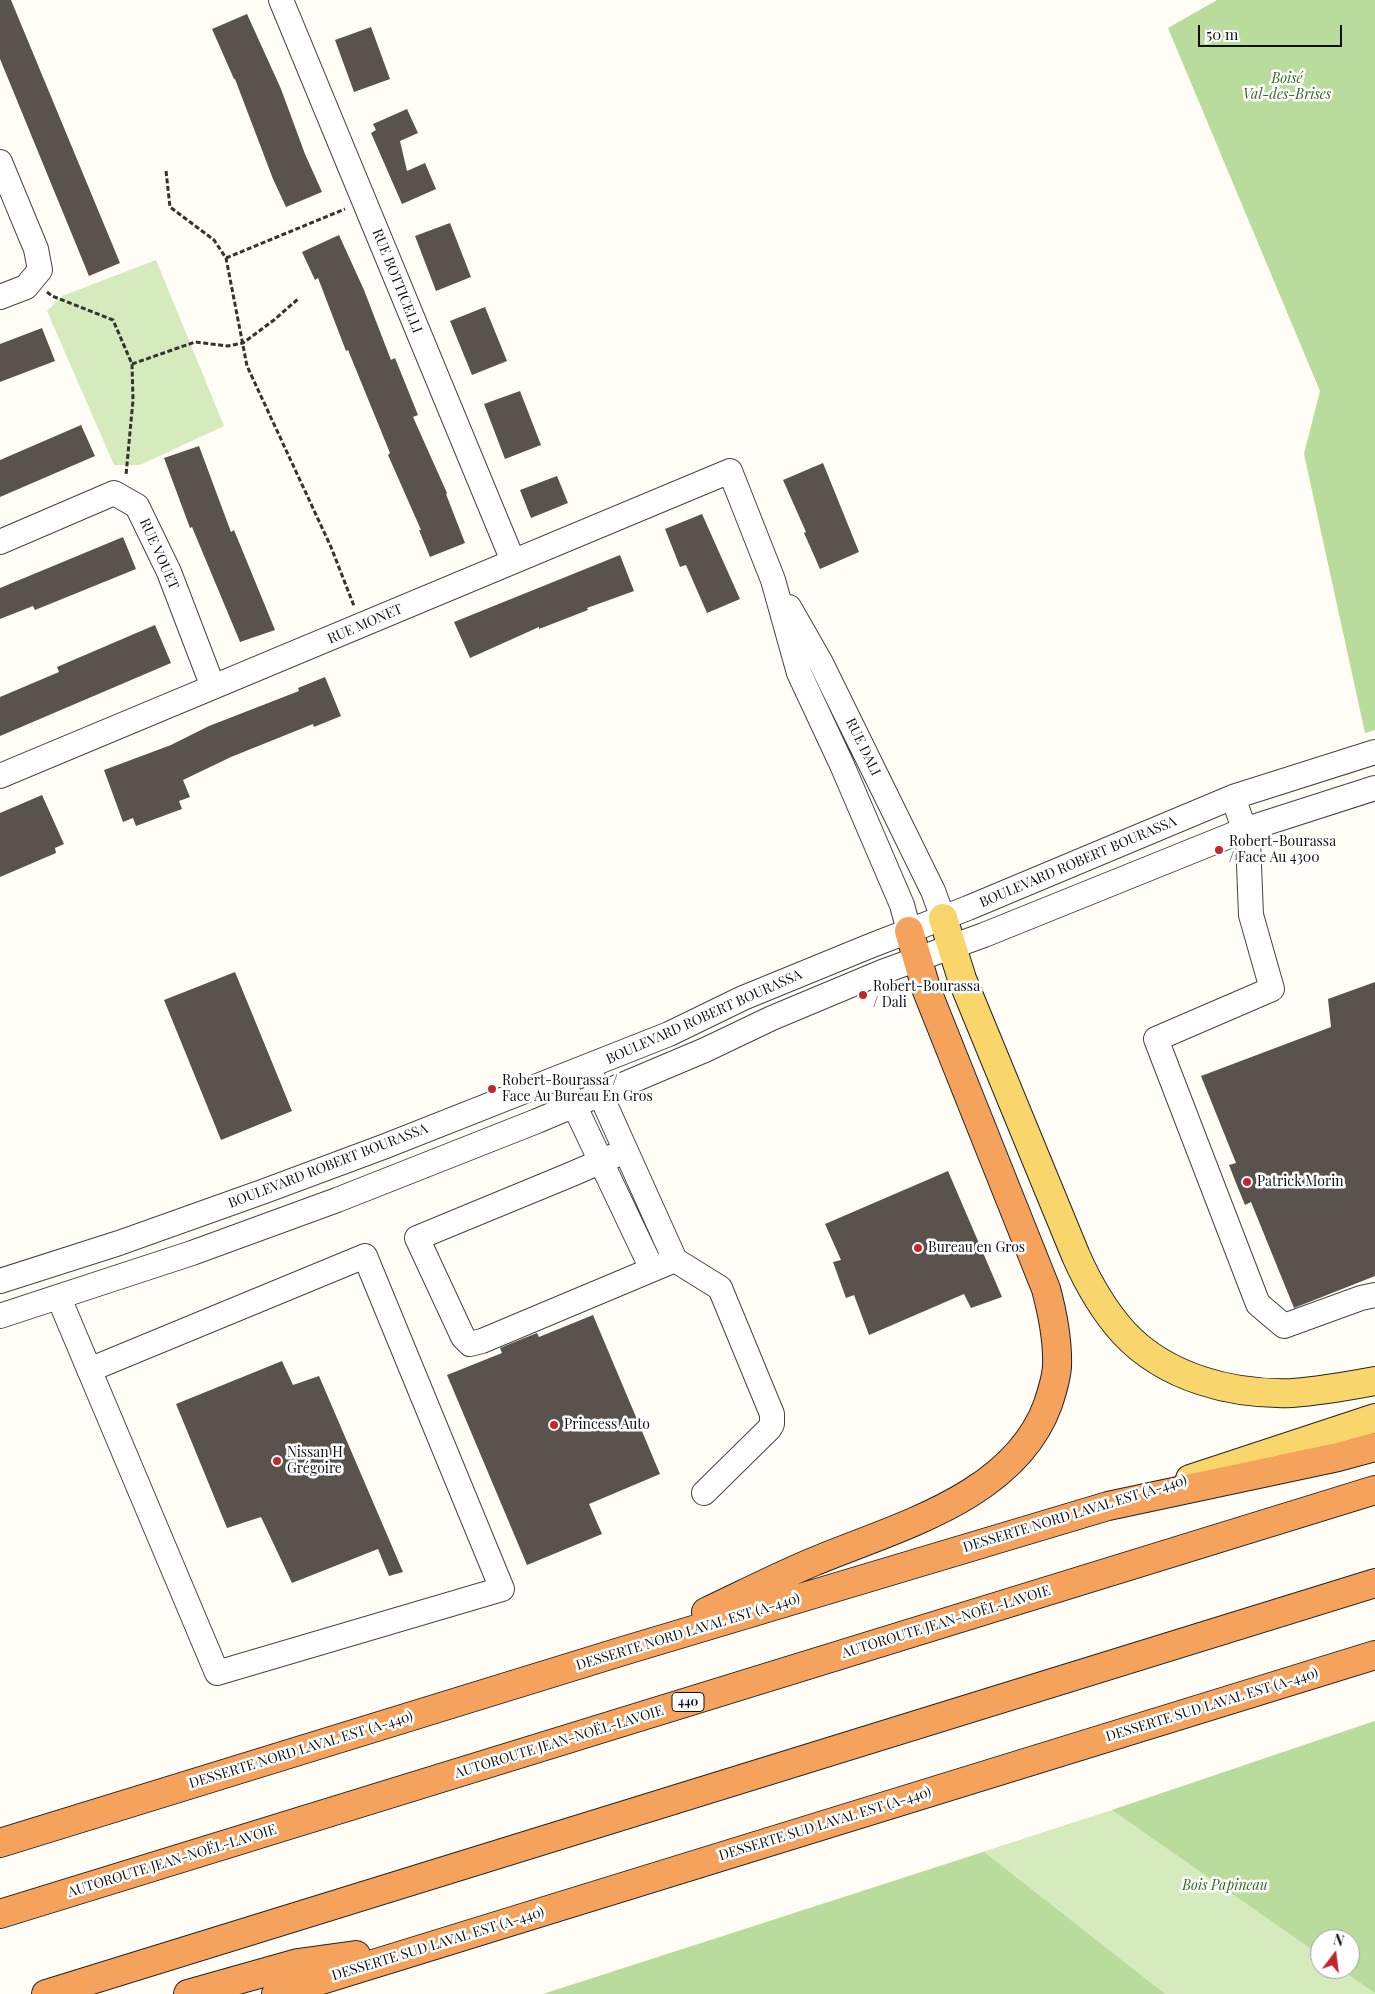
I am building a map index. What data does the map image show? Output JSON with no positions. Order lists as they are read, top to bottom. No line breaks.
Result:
{"streets":{"highway":["DESSERTE NORD LAVAL EST (A-440)","AUTOROUTE JEAN-NOËL-LAVOIE","440","DESSERTE SUD LAVAL EST (A-440)"],"street":["RUE BOTTICELLI","RUE VOUET","RUE MONET","RUE DALI","BOULEVARD ROBERT BOURASSA"]},"crossings":[["RUE BOTTICELLI","RUE MONET"],["RUE VOUET","RUE MONET"],["RUE MONET","RUE DALI"],["RUE DALI","BOULEVARD ROBERT BOURASSA"]],"parks":["Boisé Val-des-Brises","Bois Papineau"],"places":["Robert-Bourassa / Face Au 4300","Robert-Bourassa / Dali","Robert-Bourassa / Face Au Bureau En Gros","Patrick Morin","Bureau en Gros","Princess Auto","Nissan H Grégoire"],"scale_bar":"50 m","north":"top"}
